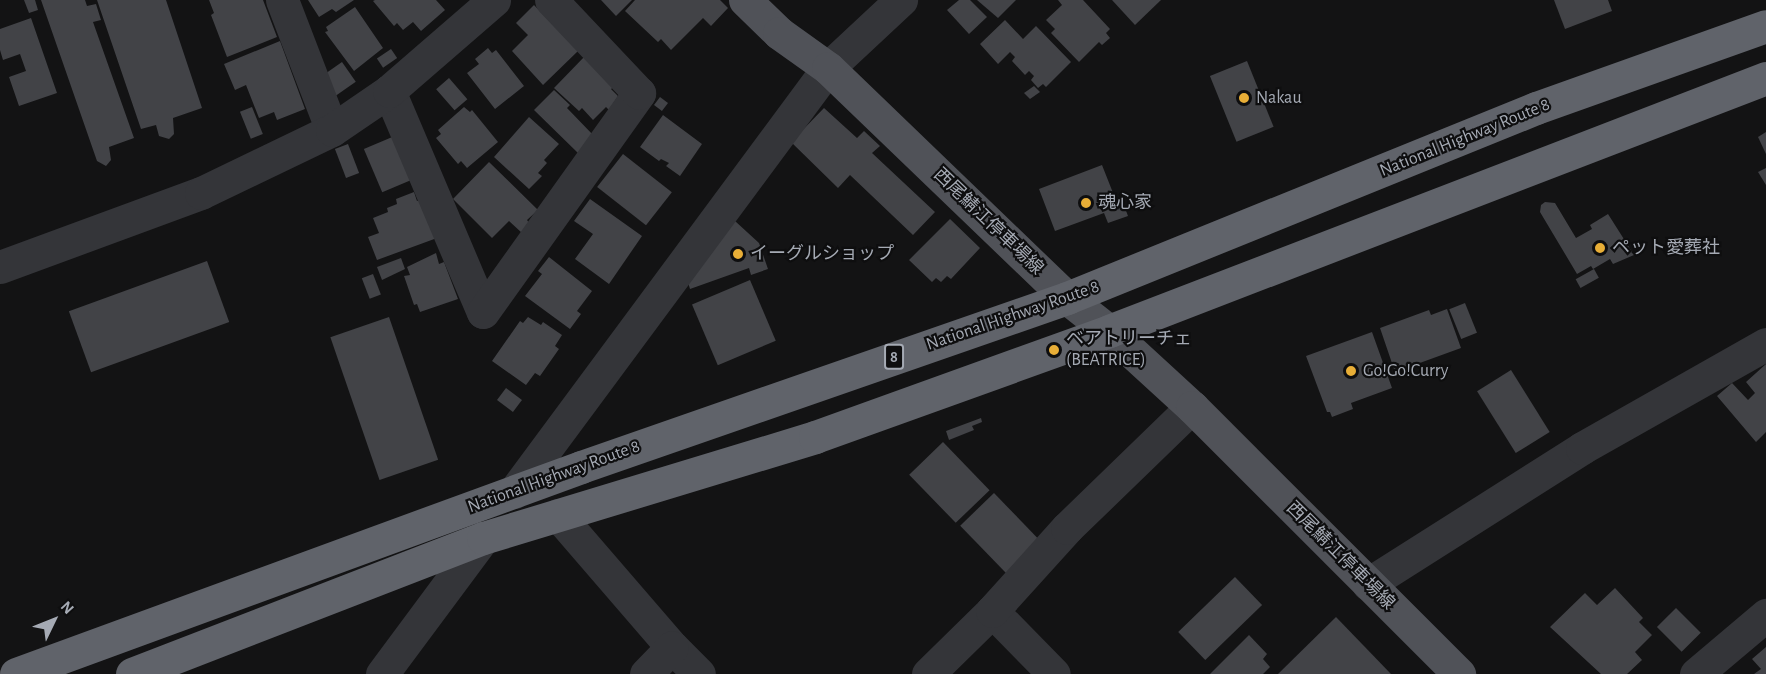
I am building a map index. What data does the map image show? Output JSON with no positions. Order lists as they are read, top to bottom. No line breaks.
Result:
{"streets":{"highway":["National Highway Route 8","8"],"main road":["西尾鯖江停車場線"]},"crossings":[["National Highway Route 8","西尾鯖江停車場線"]],"places":["Nakau","魂心家","ペット愛葬社","イーグルショップ","ベアトリーチェ (BEATRICE)","Go!Go!Curry"],"north":"top right"}
